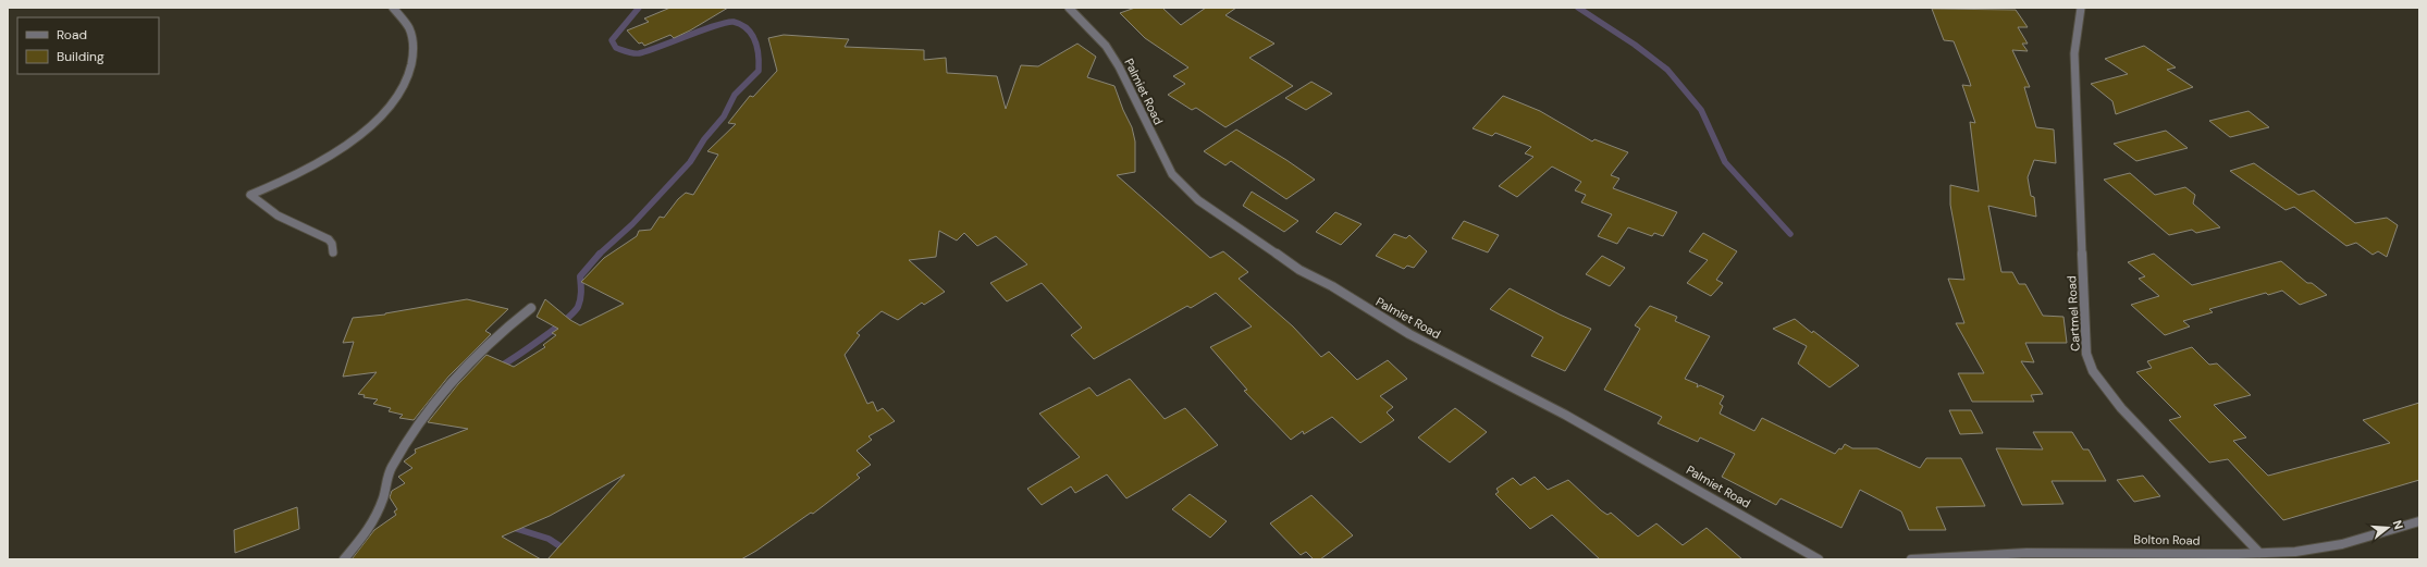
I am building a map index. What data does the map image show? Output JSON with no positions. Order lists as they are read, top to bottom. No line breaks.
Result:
{"streets":{"street":["Palmiet Road","Cartmel Road","Bolton Road"]},"crossings":[["Cartmel Road","Bolton Road"]],"legend":["Road","Building"],"north":"right"}
